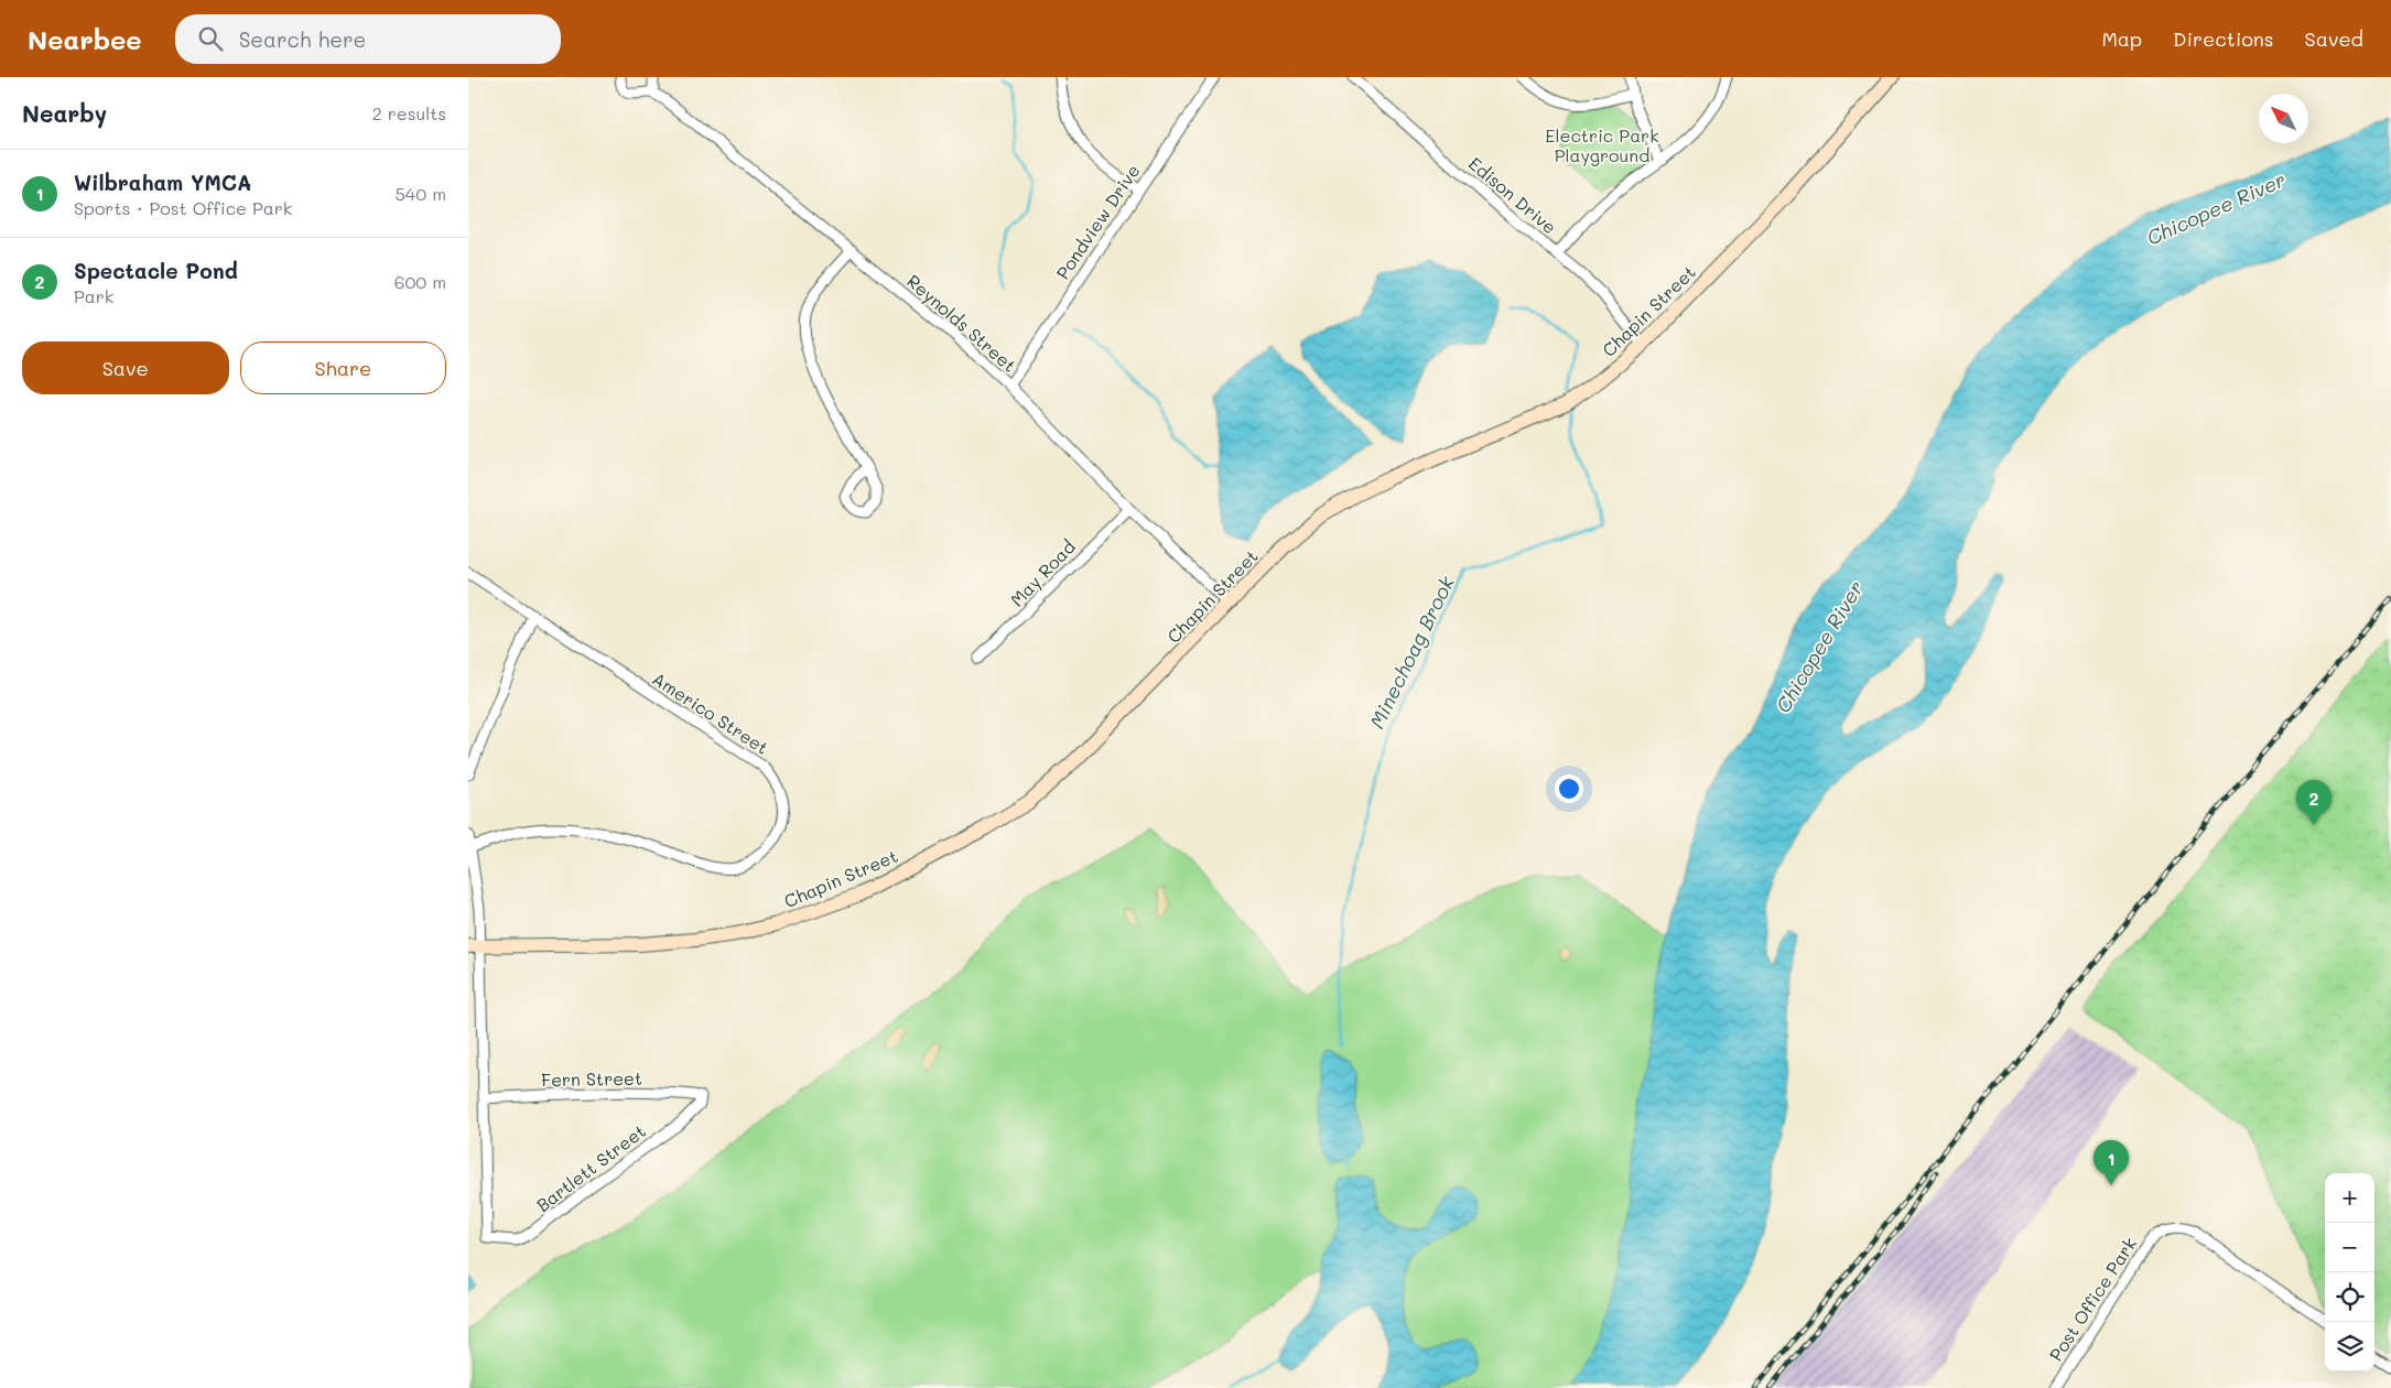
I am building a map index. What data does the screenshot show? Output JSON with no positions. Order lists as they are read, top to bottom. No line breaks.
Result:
{"streets":{"main road":["Chapin Street"],"street":["Edison Drive","Pondview Drive","Reynolds Street","May Road","Americo Street","Fern Street","Bartlett Street","Post Office Park"]},"crossings":[["Edison Drive","Chapin Street"],["Pondview Drive","Reynolds Street"],["Chapin Street","Reynolds Street"],["Reynolds Street","May Road"],["Fern Street","Bartlett Street"]],"water":["Chicopee River","Minechoag Brook"],"parks":["Electric Park Playground"],"north":"top left","page":{"header":"Nearbee","search":"Search here","nav":["Map","Directions","Saved"],"heading":["Nearby","2 results"],"list":[{"mark":"1","name":"Wilbraham YMCA","note":"Sports · Post Office Park","value":"540 m"},{"mark":"2","name":"Spectacle Pond","note":"Park","value":"600 m"}],"buttons":["Save","Share"],"pins":["2","1"],"map_buttons":["+","−"]}}
